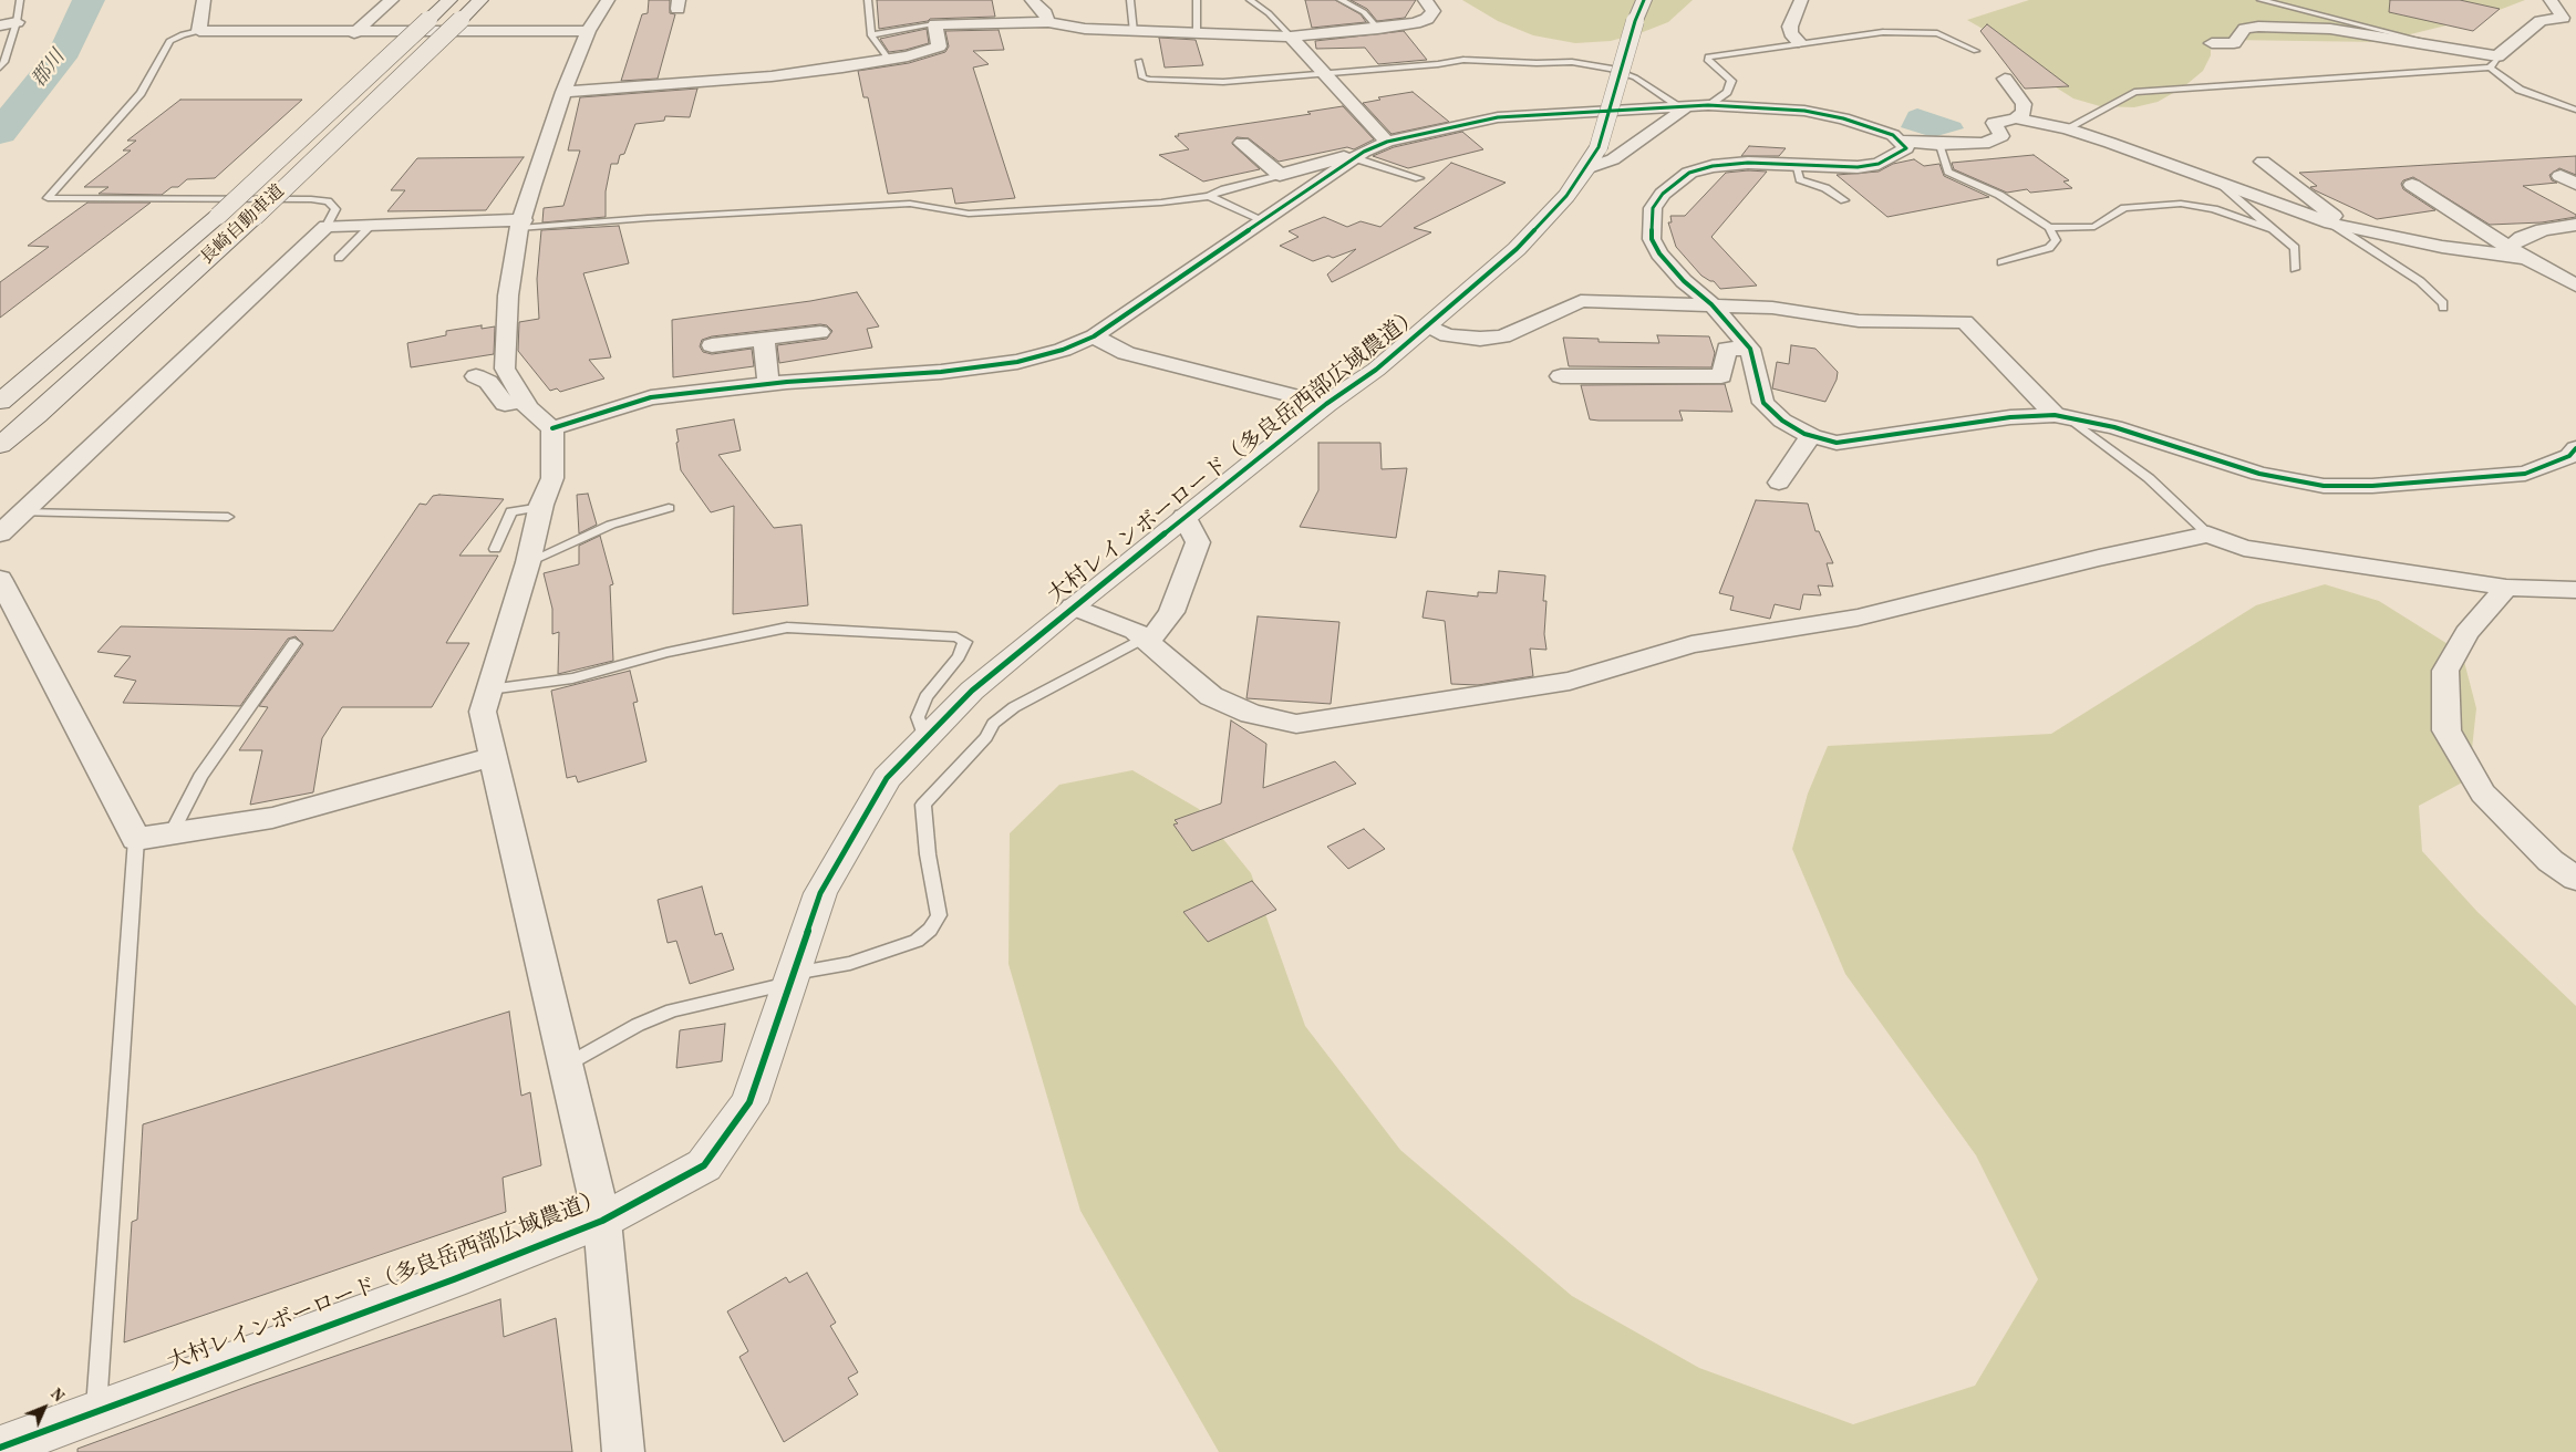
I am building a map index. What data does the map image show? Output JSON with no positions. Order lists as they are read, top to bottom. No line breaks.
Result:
{"streets":{"highway":["長崎自動車道"],"street":["大村レインボーロード（多良岳西部広域農道）"]},"water":["郡川"],"north":"top right"}
